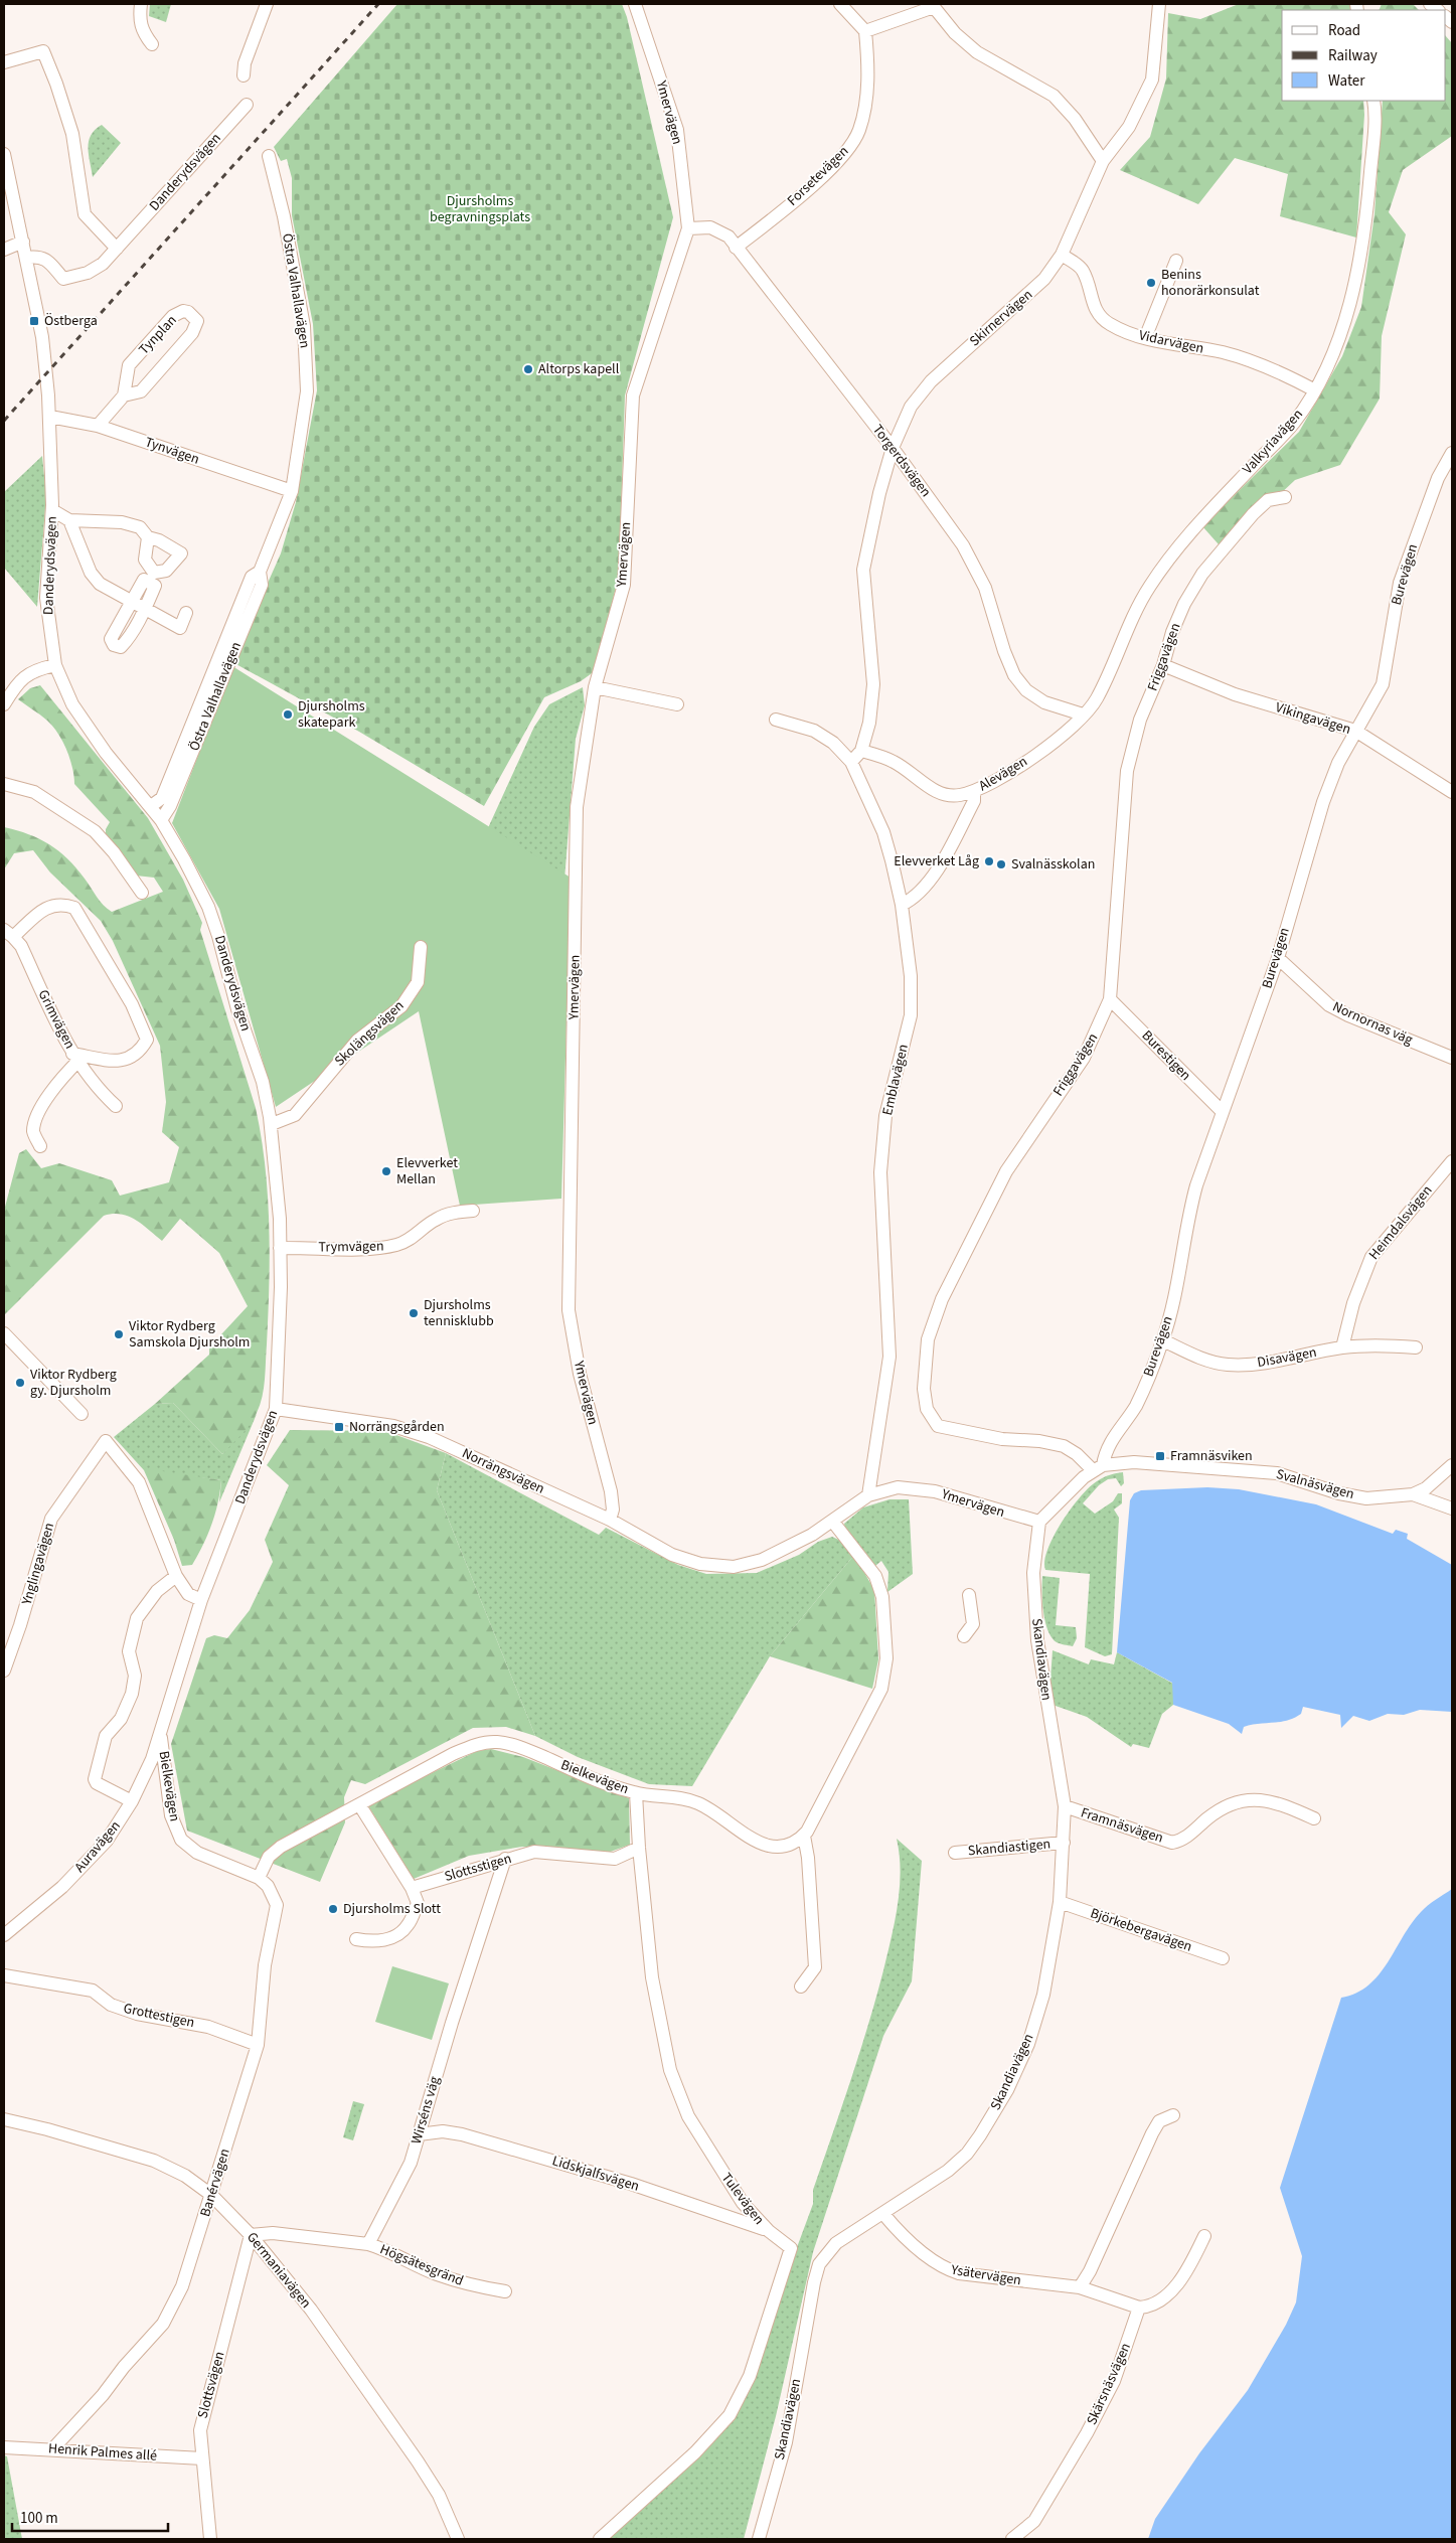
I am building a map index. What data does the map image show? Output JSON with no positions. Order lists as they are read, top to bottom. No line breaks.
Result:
{"streets":{"street":["Ymervägen","Danderydsvägen","Forsetevägen","Östra Valhallavägen","Skirnervägen","Tynplan","Vidarvägen","Valkyriavägen","Tynvägen","Torgerdsvägen","Burevägen","Friggavägen","Vikingavägen","Alevägen","Grimvägen","Nornornas väg","Skolängsvägen","Burestigen","Emblavägen","Heimdalsvägen","Trymvägen","Disavägen","Norrängsvägen","Svalnäsvägen","Ynglingavägen","Skandiavägen","Bielkevägen","Framnäsvägen","Auravägen","Skandiastigen","Slottsstigen","Björkebergavägen","Grottestigen","Wirséns väg","Lidskjalfsvägen","Banérvägen","Tulevägen","Högsätesgränd","Germaniavägen","Ysätervägen","Skärsnäsvägen","Slottsvägen","Henrik Palmes allé"]},"crossings":[["Ymervägen","Torgerdsvägen"],["Ymervägen","Emblavägen"],["Ymervägen","Norrängsvägen"],["Ymervägen","Skandiavägen"],["Danderydsvägen","Östra Valhallavägen"],["Danderydsvägen","Tynvägen"],["Danderydsvägen","Skolängsvägen"],["Danderydsvägen","Trymvägen"],["Danderydsvägen","Norrängsvägen"],["Danderydsvägen","Bielkevägen"],["Danderydsvägen","Auravägen"],["Forsetevägen","Torgerdsvägen"],["Östra Valhallavägen","Tynvägen"],["Skirnervägen","Vidarvägen"],["Skirnervägen","Torgerdsvägen"],["Skirnervägen","Alevägen"],["Skirnervägen","Emblavägen"],["Tynplan","Tynvägen"],["Vidarvägen","Valkyriavägen"],["Valkyriavägen","Torgerdsvägen"],["Valkyriavägen","Alevägen"],["Torgerdsvägen","Alevägen"],["Burevägen","Friggavägen"],["Burevägen","Vikingavägen"],["Burevägen","Nornornas väg"],["Burevägen","Burestigen"],["Burevägen","Disavägen"],["Burevägen","Svalnäsvägen"],["Friggavägen","Vikingavägen"],["Friggavägen","Burestigen"],["Friggavägen","Svalnäsvägen"],["Heimdalsvägen","Disavägen"],["Skandiavägen","Framnäsvägen"],["Skandiavägen","Skandiastigen"],["Skandiavägen","Björkebergavägen"],["Skandiavägen","Ysätervägen"],["Bielkevägen","Auravägen"],["Bielkevägen","Banérvägen"],["Bielkevägen","Tulevägen"],["Slottsstigen","Wirséns väg"],["Slottsstigen","Tulevägen"],["Grottestigen","Banérvägen"],["Wirséns väg","Lidskjalfsvägen"],["Wirséns väg","Högsätesgränd"],["Lidskjalfsvägen","Tulevägen"],["Banérvägen","Germaniavägen"],["Banérvägen","Henrik Palmes allé"],["Germaniavägen","Slottsvägen"],["Ysätervägen","Skärsnäsvägen"],["Slottsvägen","Henrik Palmes allé"]],"parks":["Djursholms begravningsplats"],"places":{"other":["Benins honorärkonsulat","Altorps kapell","Djursholms skatepark","Elevverket Låg","Svalnässkolan","Elevverket Mellan","Djursholms tennisklubb","Viktor Rydberg Samskola Djursholm","Viktor Rydberg gy. Djursholm","Djursholms Slott"],"transit":["Östberga","Norrängsgården","Framnäsviken"]},"legend":["Road","Railway","Water"],"scale_bar":"100 m"}
